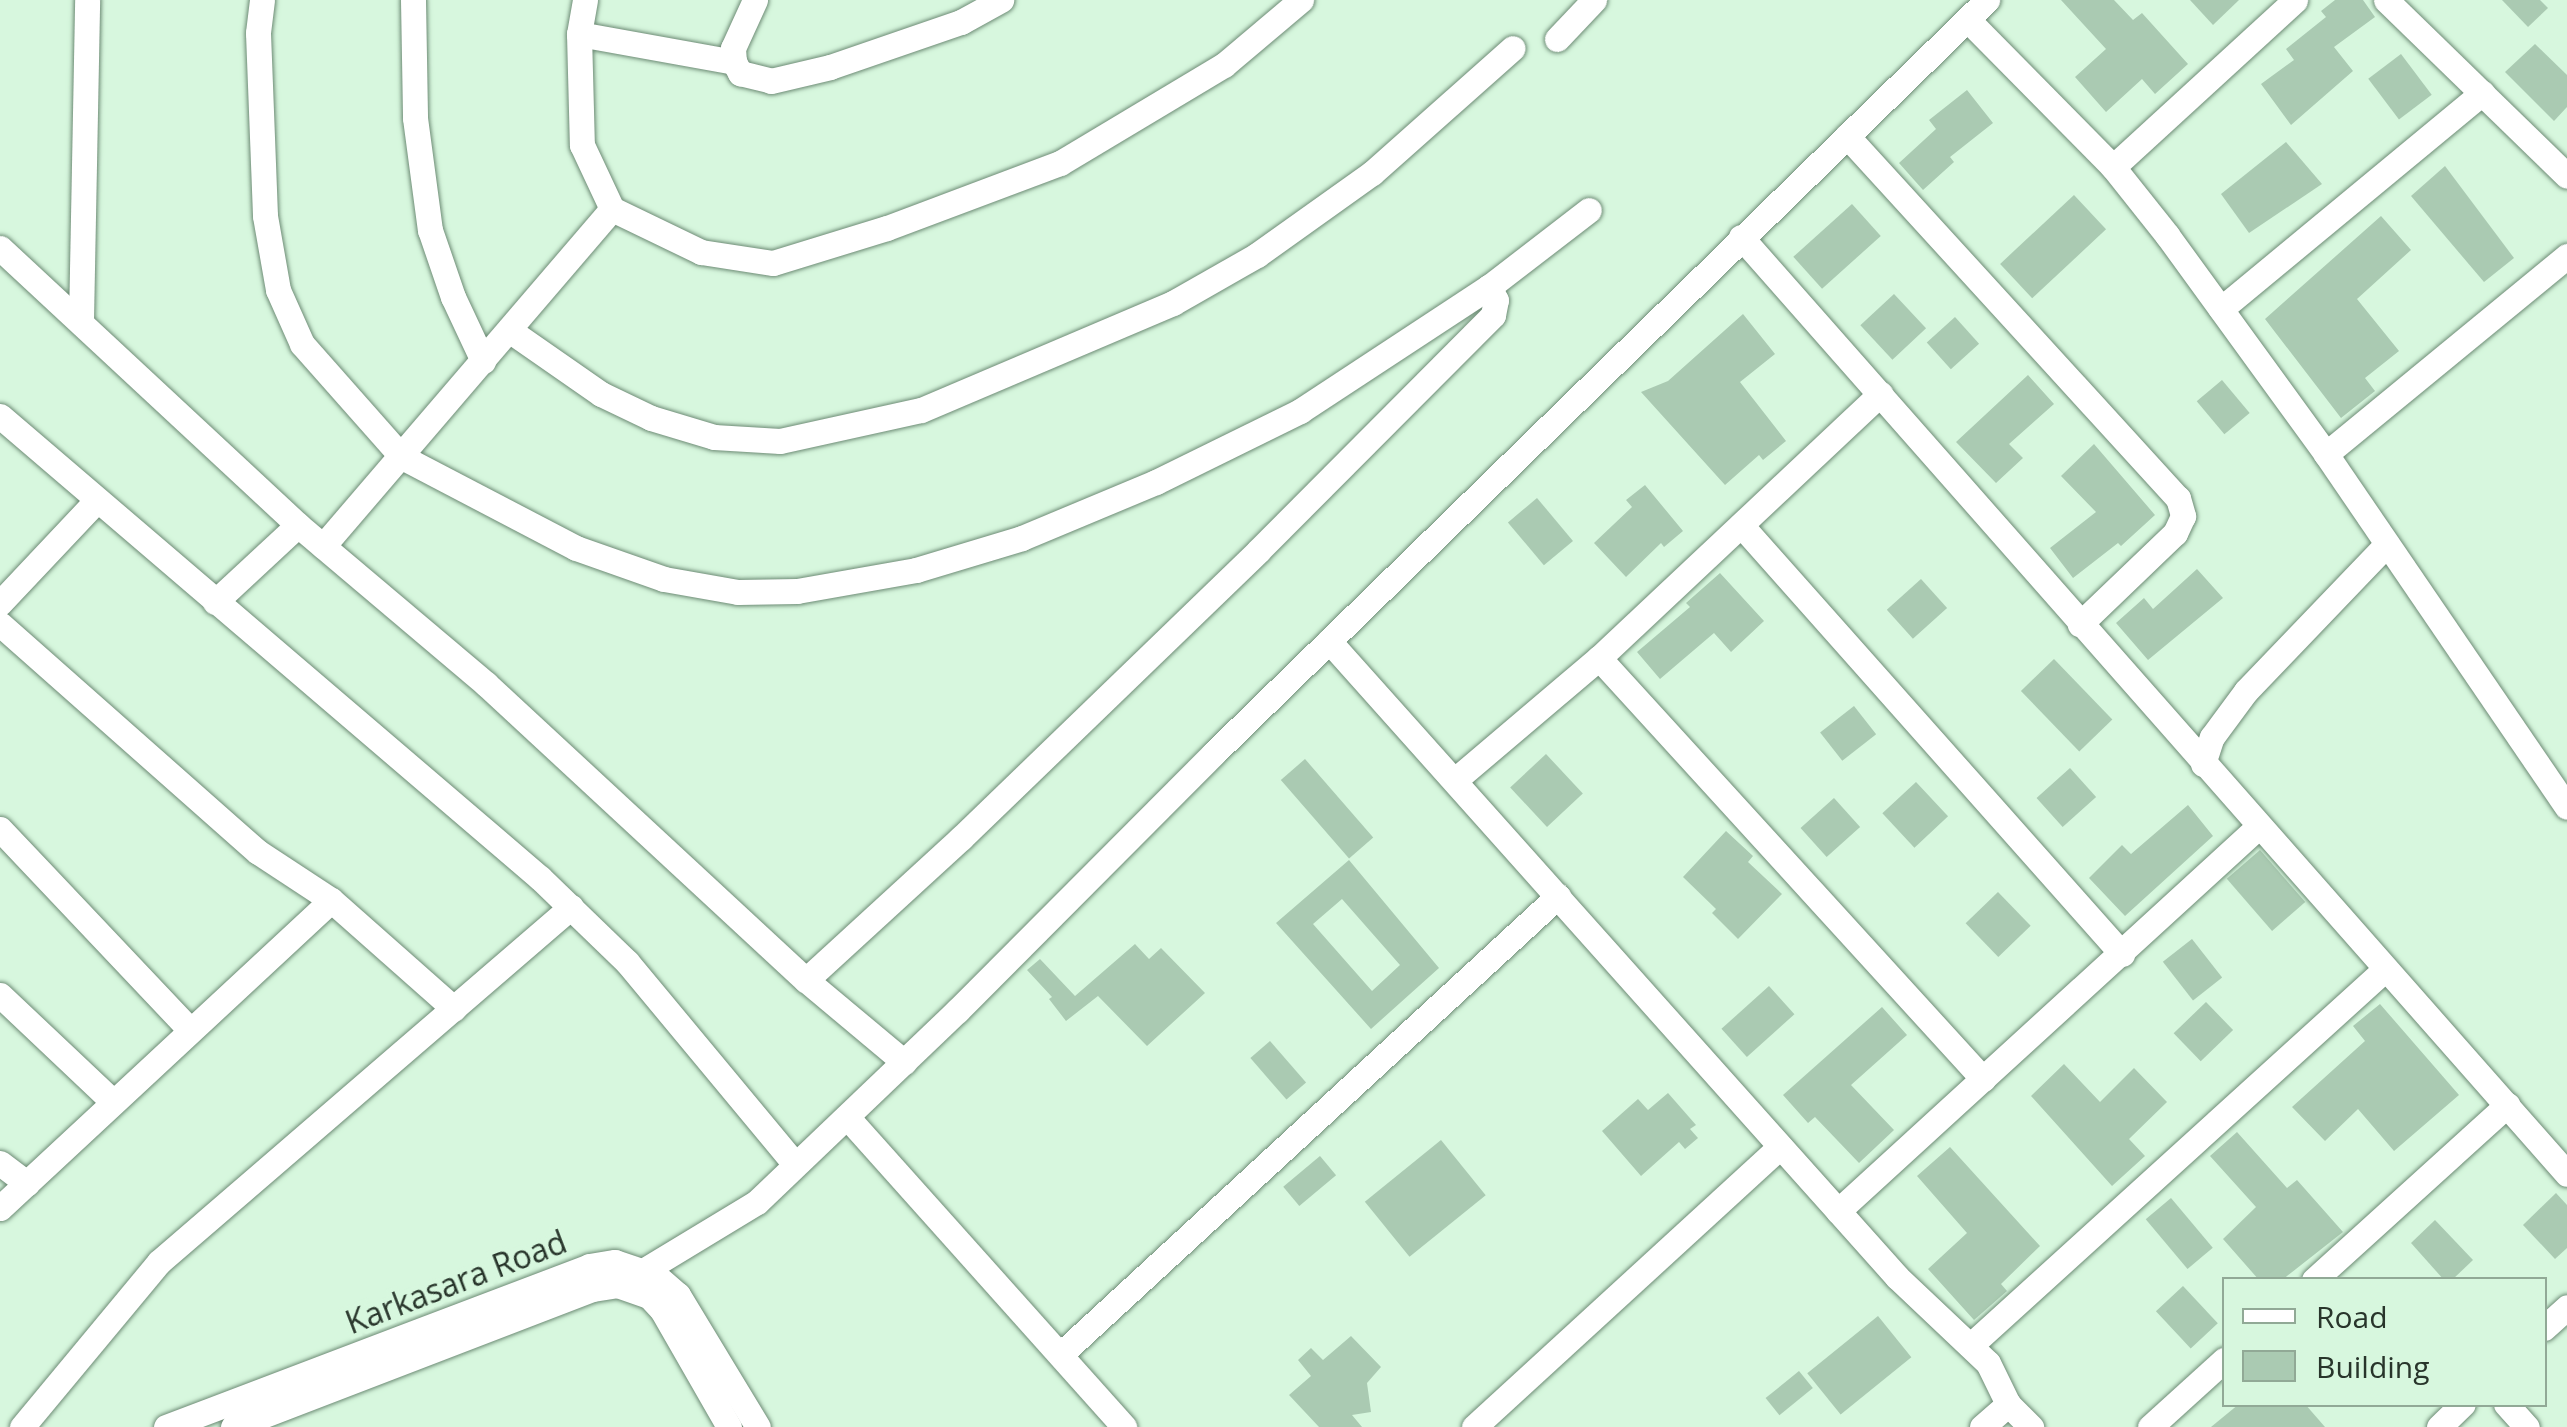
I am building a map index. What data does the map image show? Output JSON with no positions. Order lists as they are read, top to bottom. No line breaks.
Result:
{"streets":{"street":["Karkasara Road"]},"legend":["Road","Building"]}
